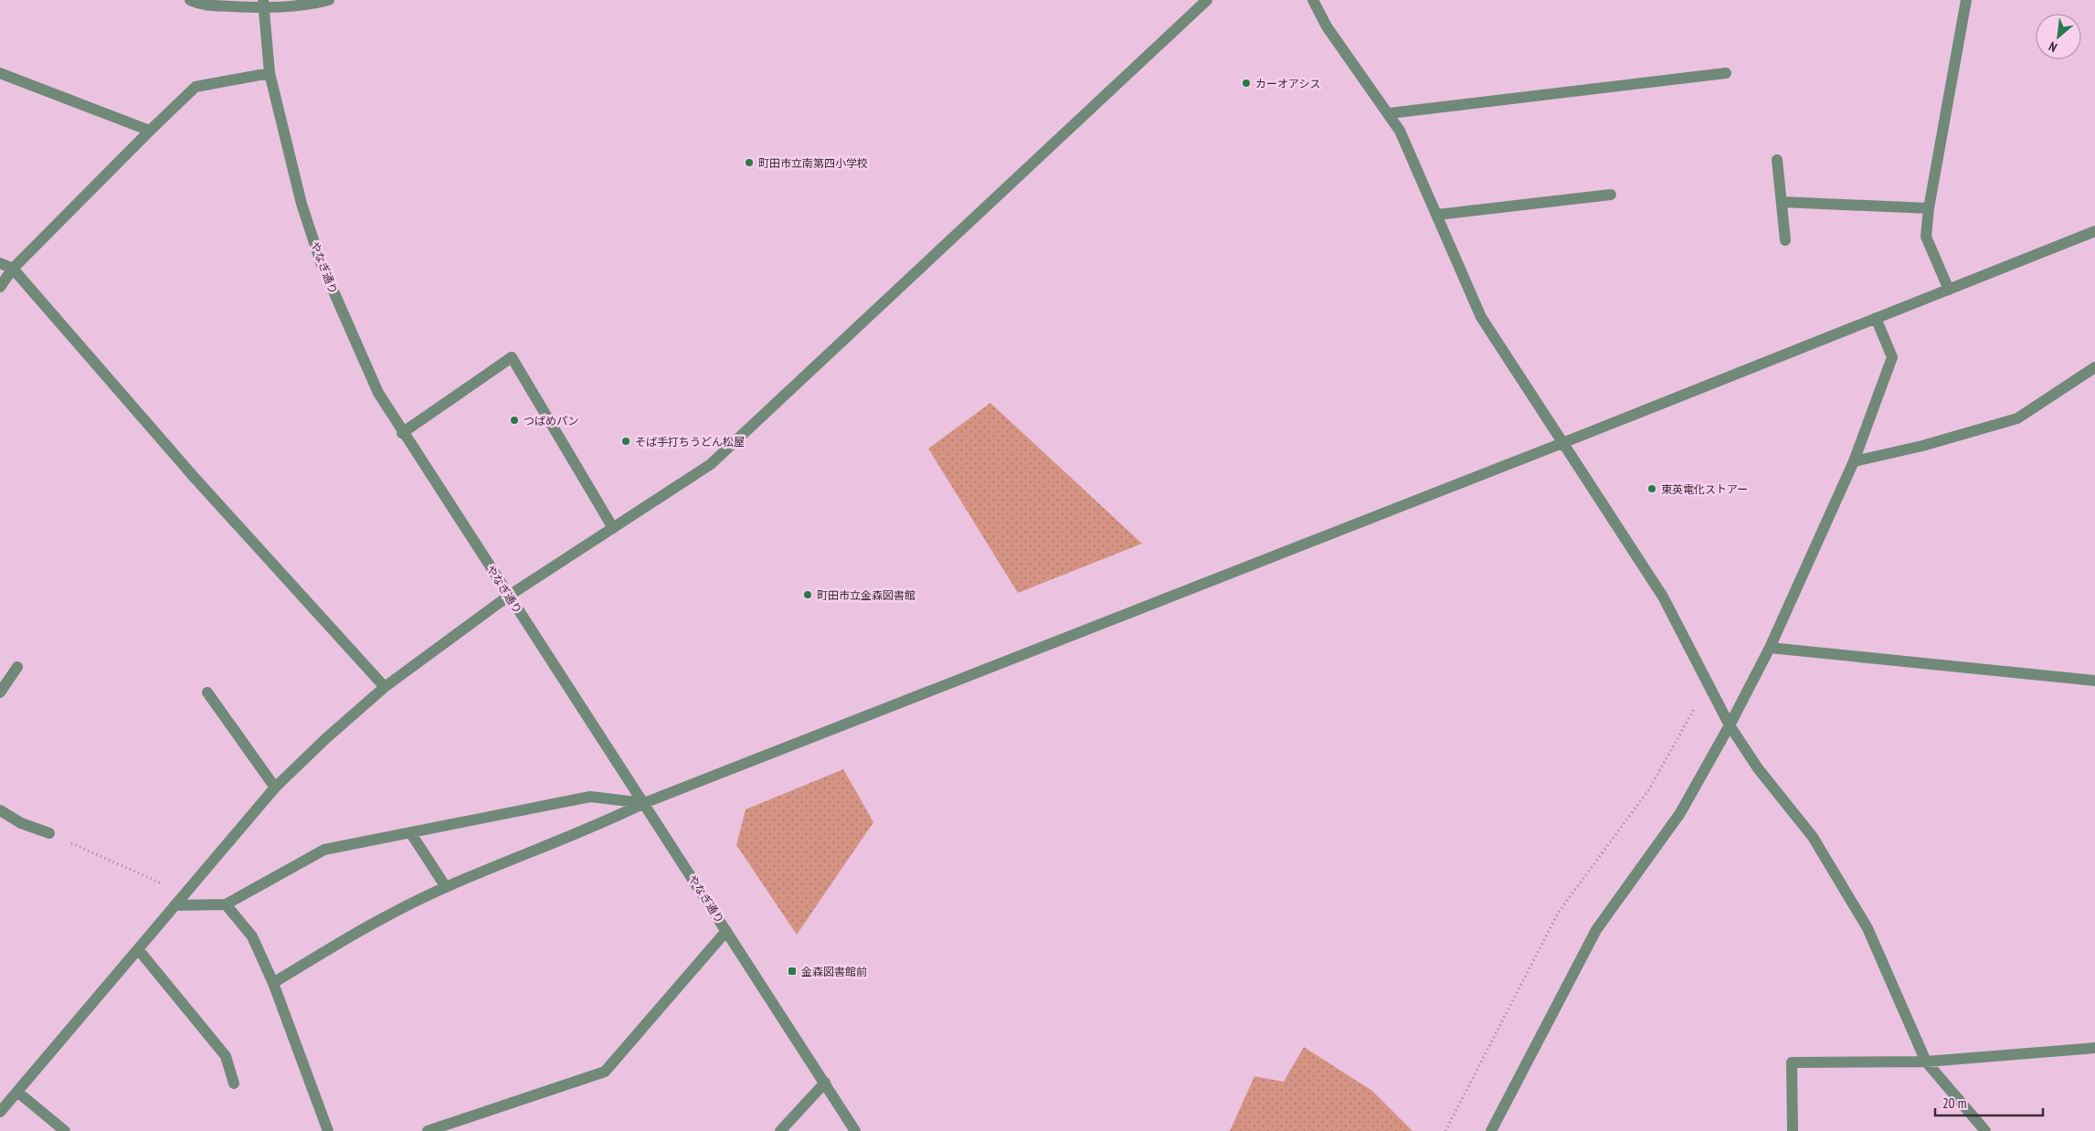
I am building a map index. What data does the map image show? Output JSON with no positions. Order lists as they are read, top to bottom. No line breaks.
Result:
{"streets":{"street":["やなぎ通り"]},"places":{"other":["カーオアシス","町田市立南第四小学校","つばめパン","そば手打ちうどん松屋","東英電化ストアー","町田市立金森図書館"],"transit":["金森図書館前"]},"scale_bar":"20 m","north":"bottom left"}
